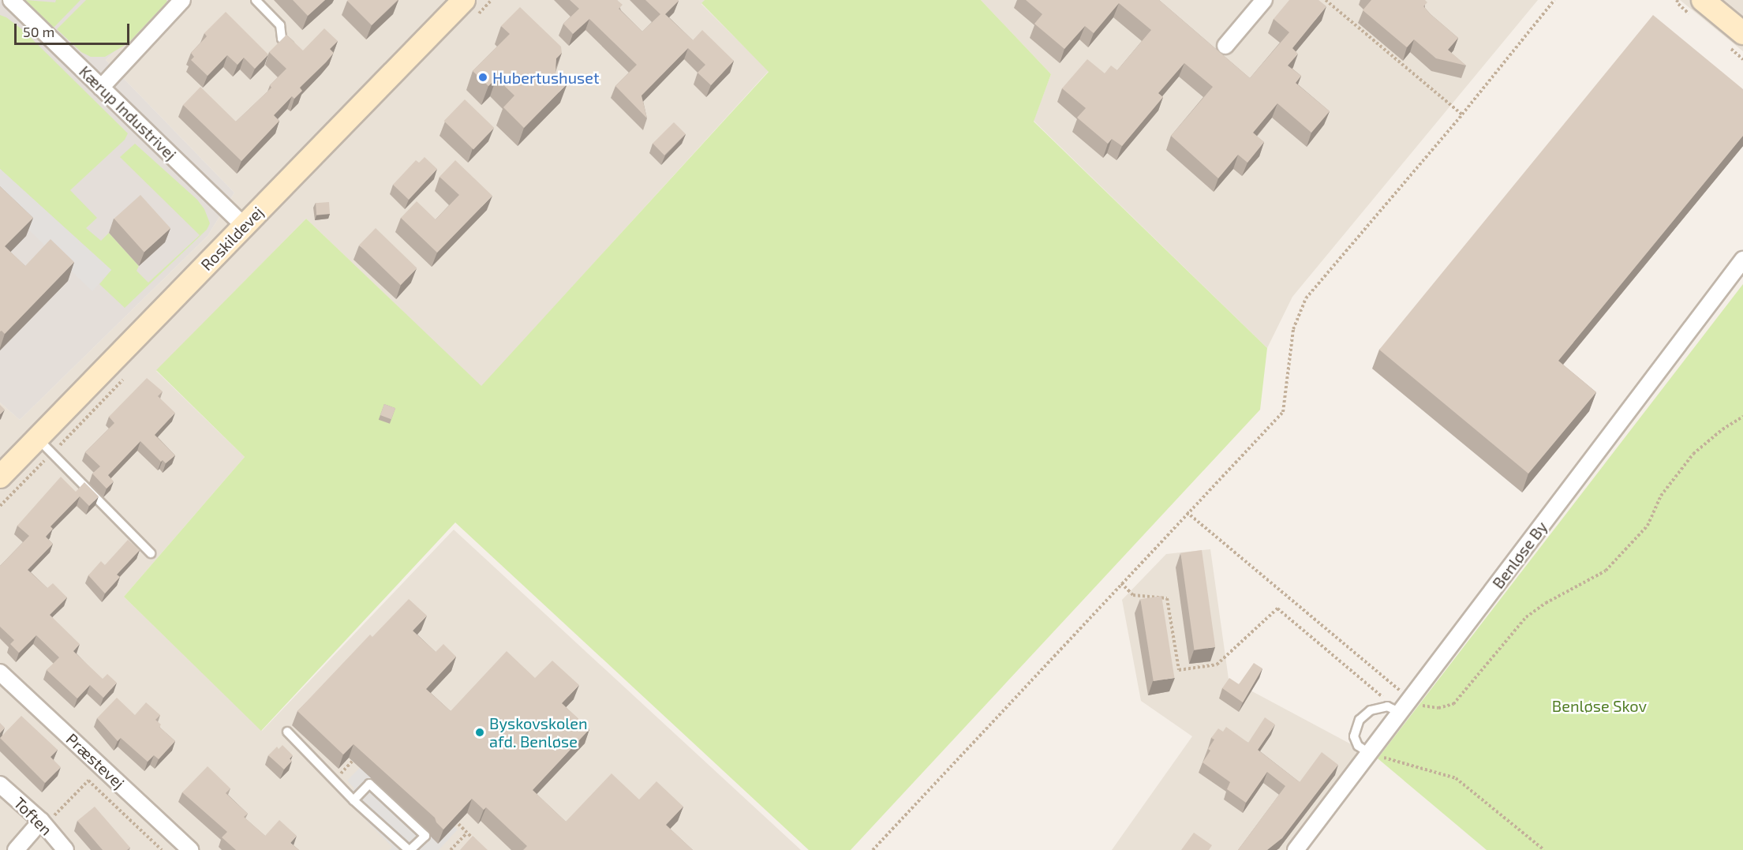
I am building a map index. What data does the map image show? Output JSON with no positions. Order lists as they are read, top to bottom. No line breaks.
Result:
{"streets":{"street":["Kærup Industrivej","Roskildevej","Benløse By","Præstevej","Toften"]},"crossings":[["Kærup Industrivej","Roskildevej"]],"parks":["Benløse Skov"],"places":["Hubertushuset","Byskovskolen afd. Benløse"],"scale_bar":"50 m"}
